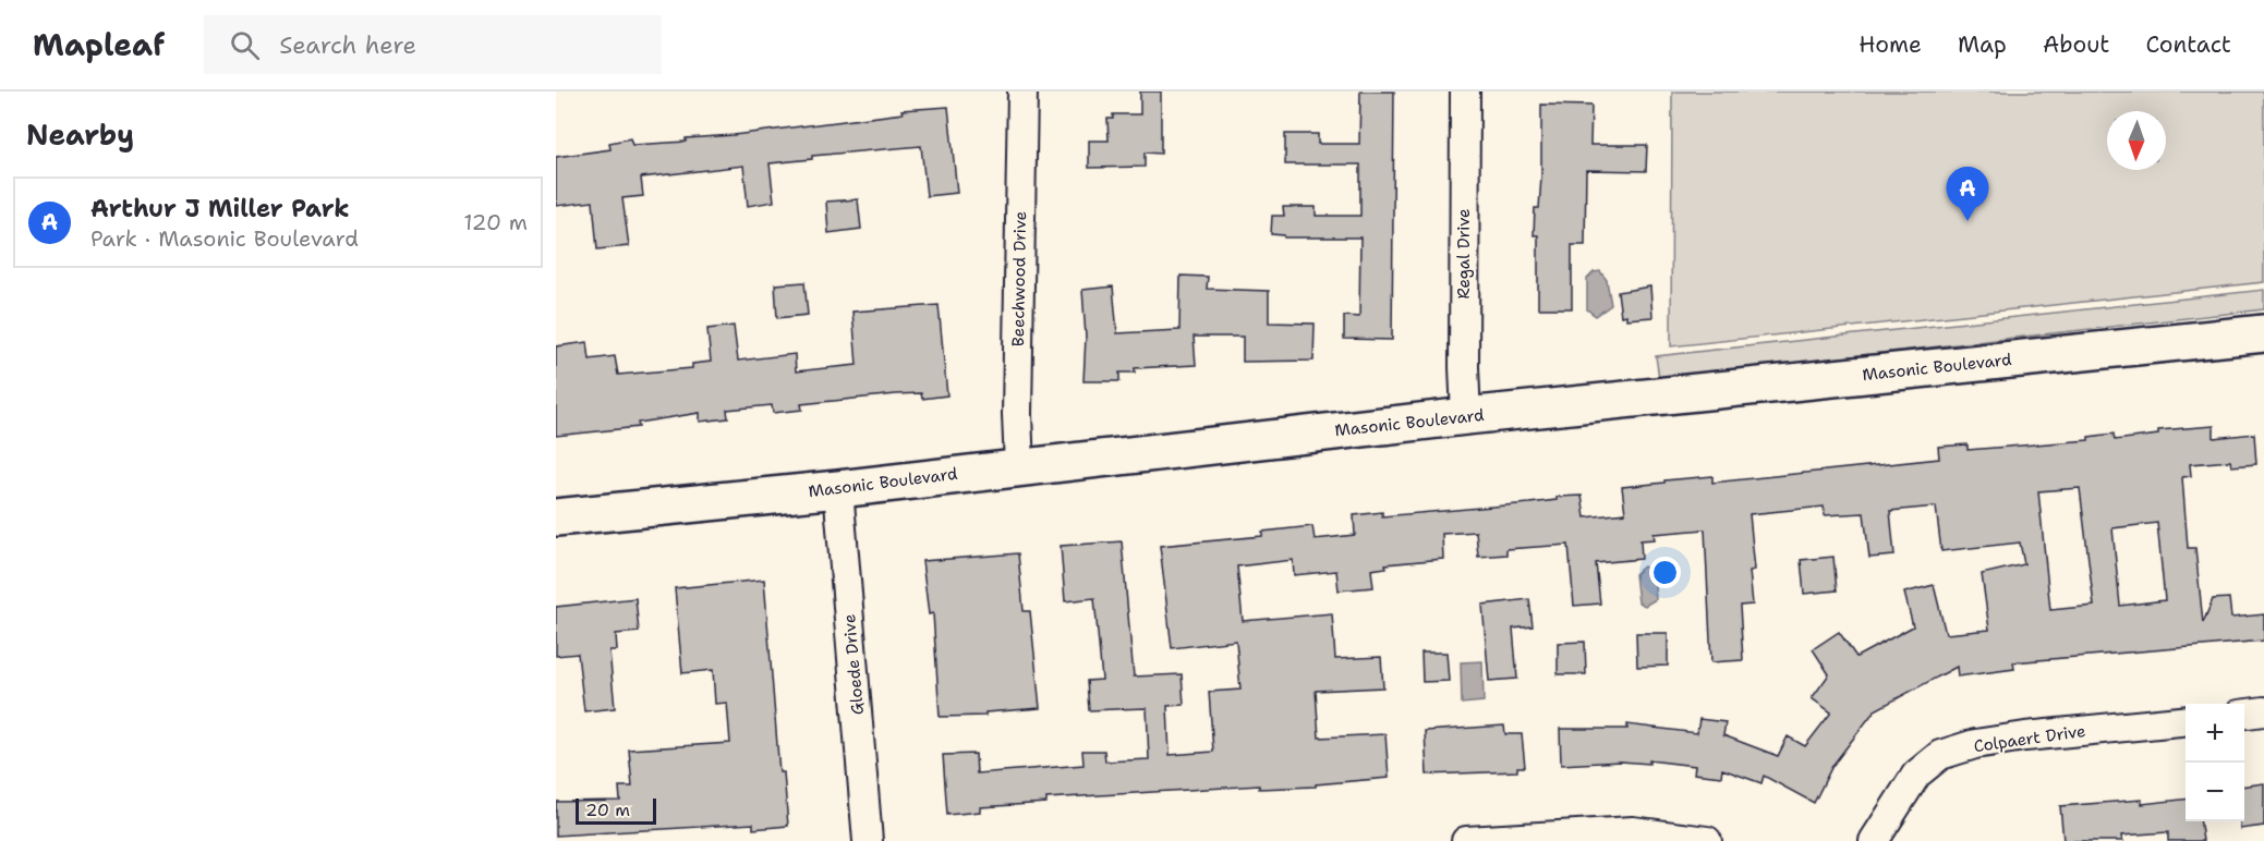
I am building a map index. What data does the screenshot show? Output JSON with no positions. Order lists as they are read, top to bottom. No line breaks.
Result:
{"streets":{"street":["Regal Drive","Beechwood Drive","Masonic Boulevard","Gloede Drive","Colpaert Drive"]},"crossings":[["Regal Drive","Masonic Boulevard"],["Beechwood Drive","Masonic Boulevard"],["Masonic Boulevard","Gloede Drive"]],"scale_bar":"20 m","north":"bottom","page":{"header":"Mapleaf","search":"Search here","nav":["Home","Map","About","Contact"],"heading":"Nearby","pins":"A","list":[{"mark":"A","name":"Arthur J Miller Park","note":"Park · Masonic Boulevard","value":"120 m"}],"map_buttons":["+","−"],"scale":"20 m"}}
